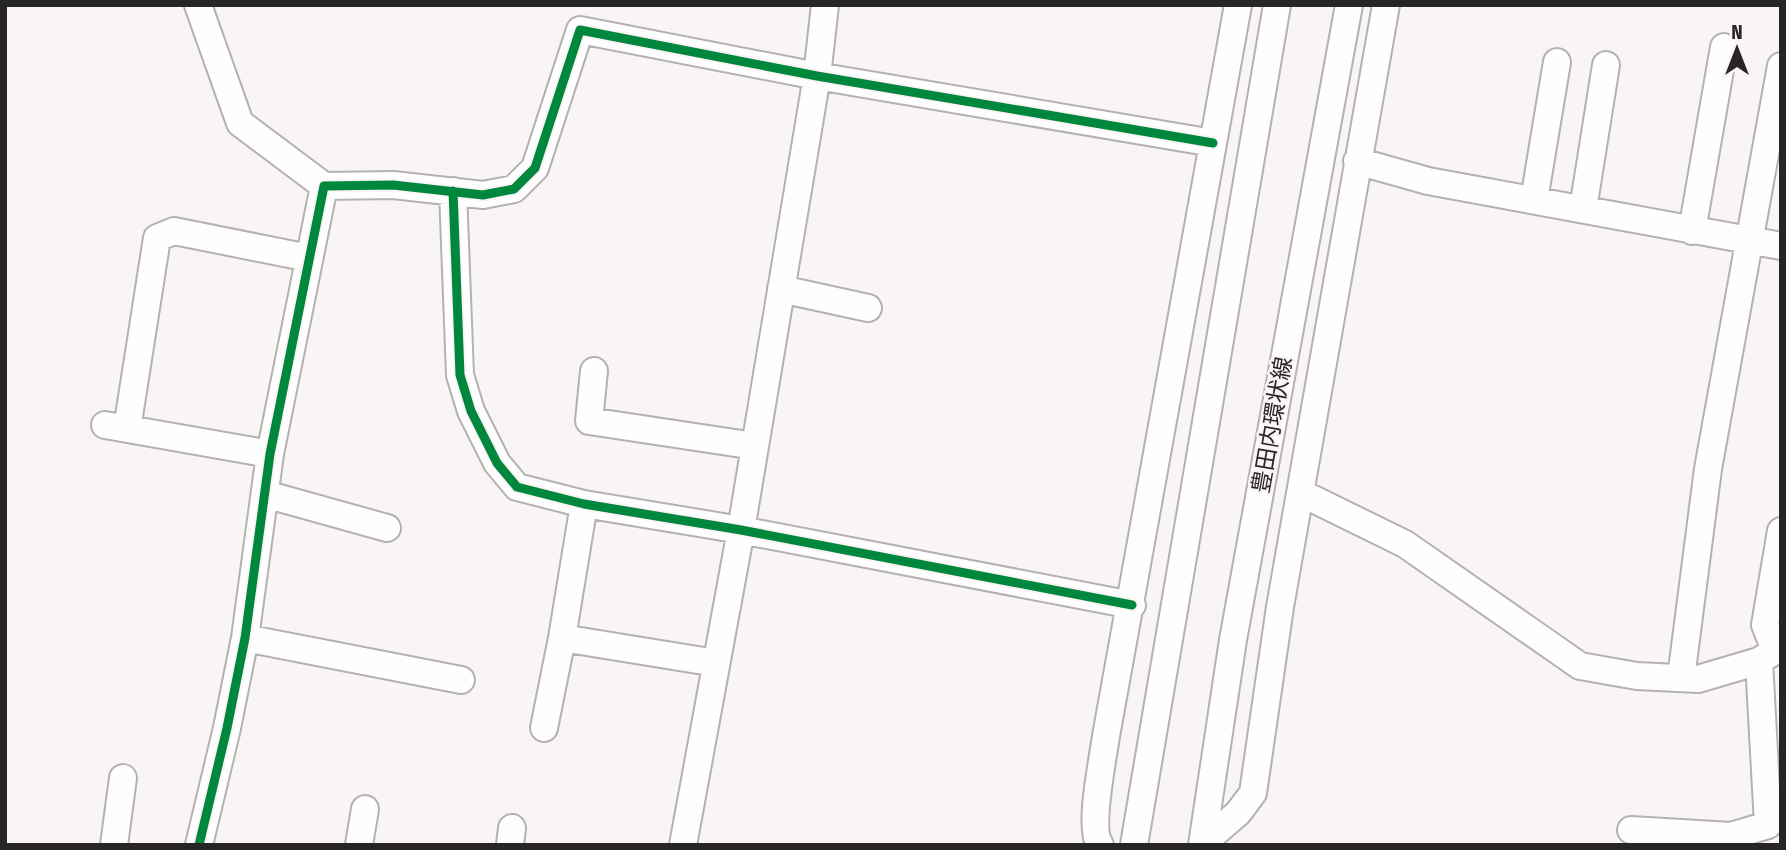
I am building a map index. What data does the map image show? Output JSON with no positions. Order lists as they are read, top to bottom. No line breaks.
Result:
{"streets":{"street":["豊田内環状線"]},"north":"top"}
